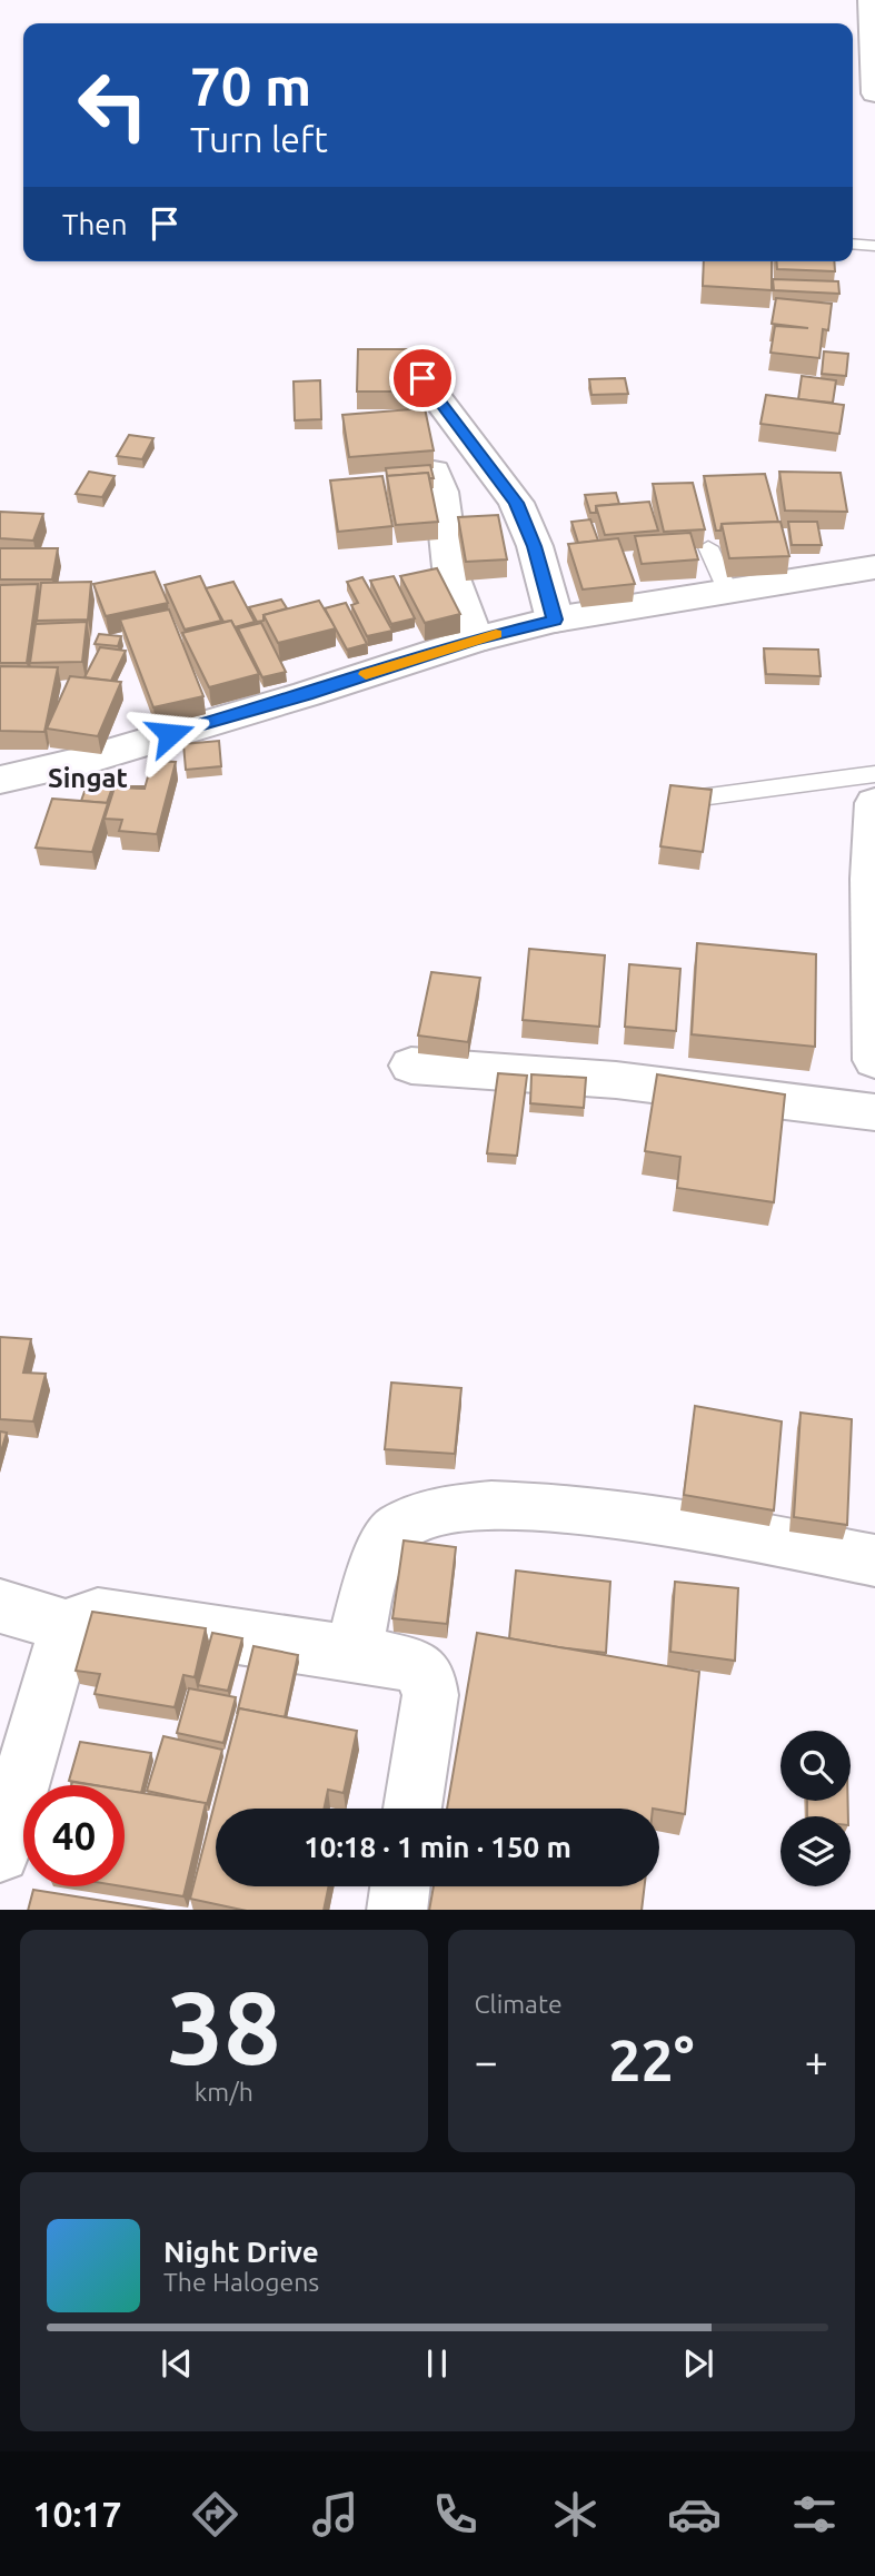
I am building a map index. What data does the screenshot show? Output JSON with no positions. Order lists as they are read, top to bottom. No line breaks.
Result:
{"districts":["Singat"],"page":{"turn":["70 m","Turn left"],"then":"Then","limit":"40","trip":"10:18 · 1 min · 150 m","tile":[["38","km/h"],"Climate"],"heat":["−","22°","+"],"song":["Night Drive","The Halogens"],"tabs":"10:17"}}
